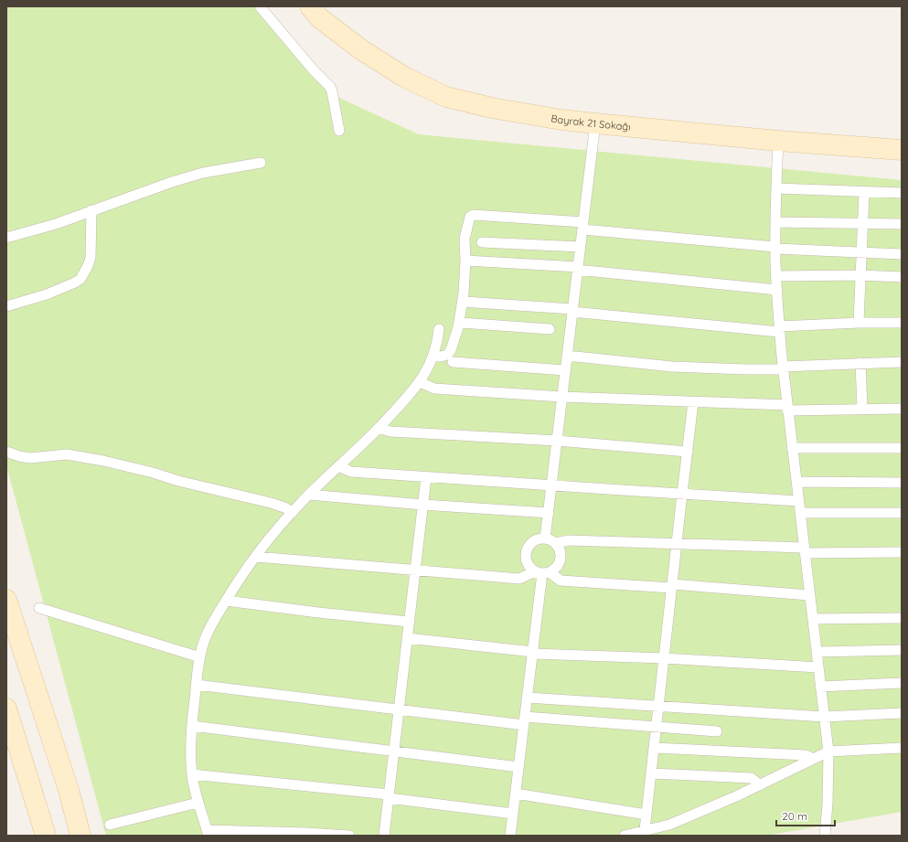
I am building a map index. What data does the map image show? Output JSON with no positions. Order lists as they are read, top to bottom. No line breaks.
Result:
{"streets":{"street":["Bayrak 21 Sokağı"]},"scale_bar":"20 m"}
